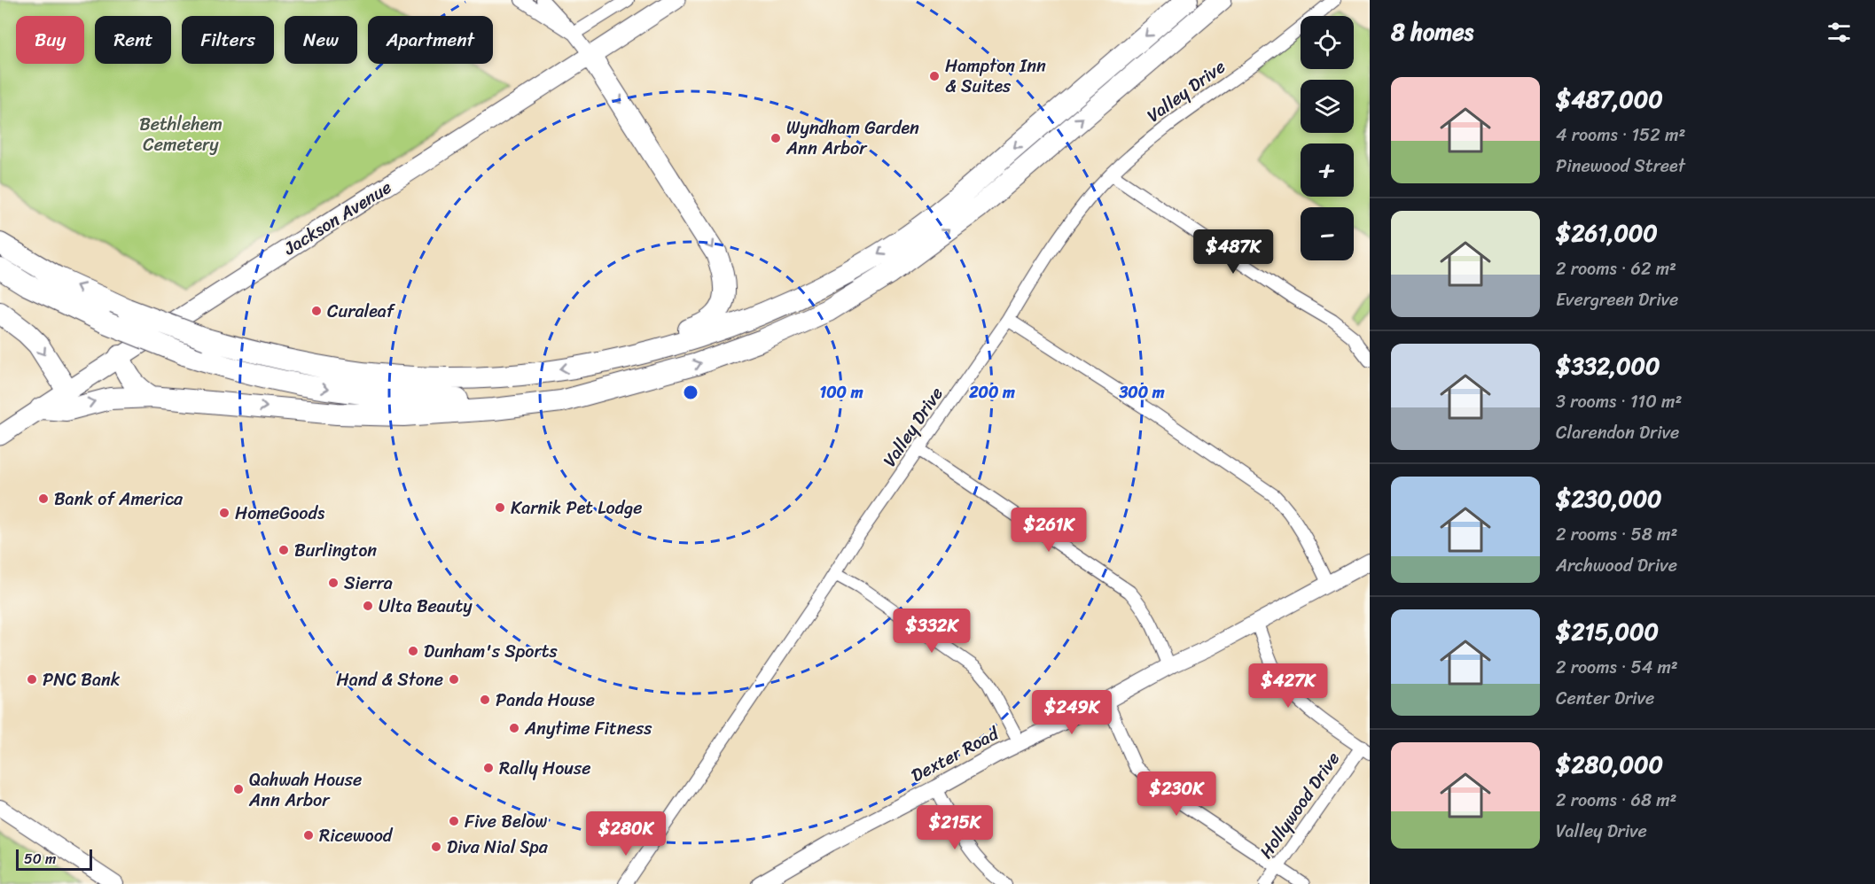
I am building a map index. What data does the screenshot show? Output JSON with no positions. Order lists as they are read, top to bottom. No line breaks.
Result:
{"streets":{"main road":["Jackson Avenue","Dexter Road"],"street":["Valley Drive","Hollywood Drive"]},"parks":["Bethlehem Cemetery"],"places":["Hampton Inn & Suites","Wyndham Garden Ann Arbor","Curaleaf","Bank of America","Karnik Pet Lodge","HomeGoods","Burlington","Sierra","Ulta Beauty","Dunham's Sports","PNC Bank","Hand & Stone","Panda House","Anytime Fitness","Rally House","Qahwah House Ann Arbor","Five Below","Ricewood","Diva Nial Spa"],"scale_bar":"50 m","page":{"heading":"8 homes","map_buttons":["+","−"],"chip":["Buy","Rent","Filters","New","Apartment"],"list":[{"name":"$487,000","note":"4 rooms · 152 m² · Pinewood Street"},{"name":"$261,000","note":"2 rooms · 62 m² · Evergreen Drive"},{"name":"$332,000","note":"3 rooms · 110 m² · Clarendon Drive"},{"name":"$230,000","note":"2 rooms · 58 m² · Archwood Drive"},{"name":"$215,000","note":"2 rooms · 54 m² · Center Drive"},{"name":"$280,000","note":"2 rooms · 68 m² · Valley Drive"}],"price":["$487K","$261K","$332K","$427K","$249K","$230K","$215K","$280K"],"scale":"50 m"},"rings":["100 m","200 m","300 m"]}
